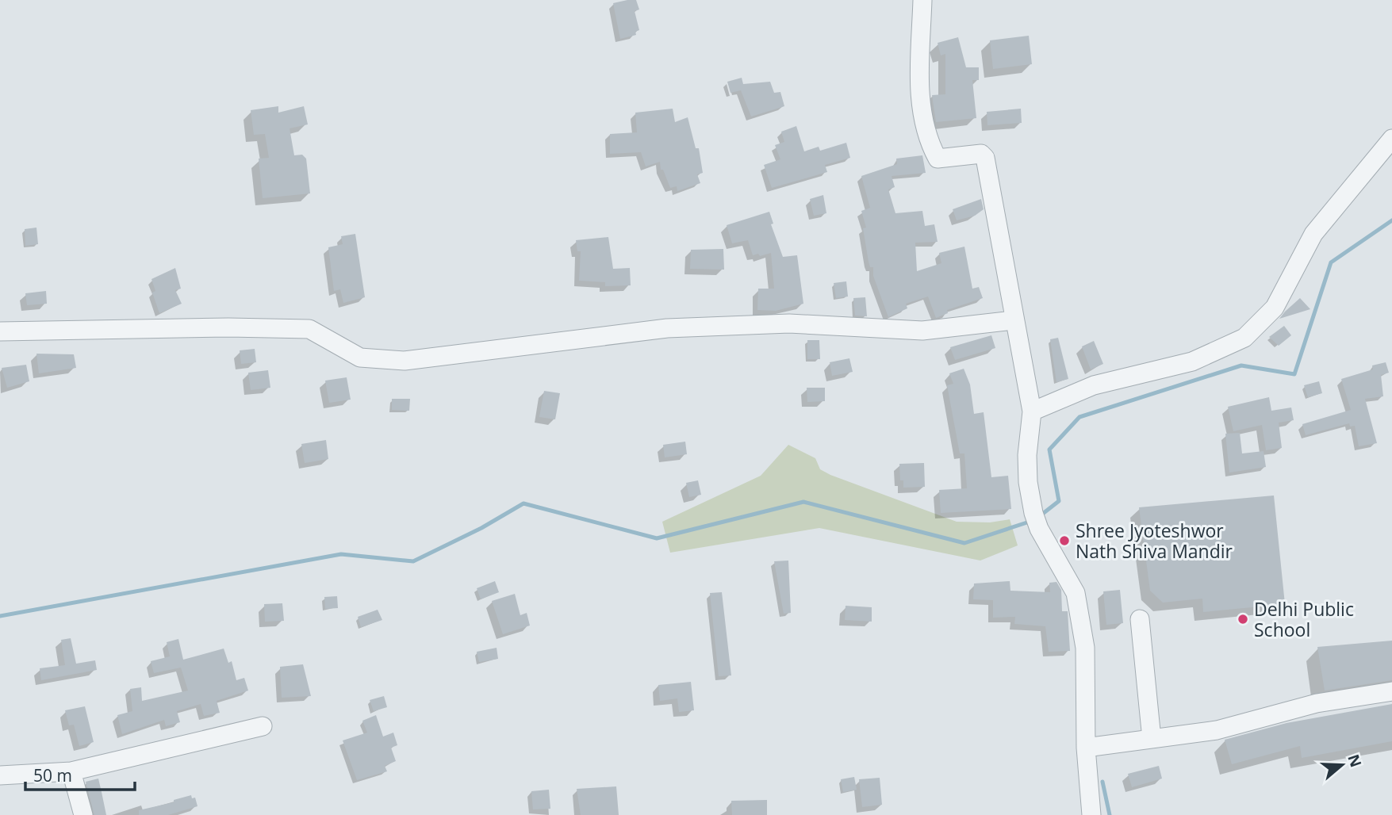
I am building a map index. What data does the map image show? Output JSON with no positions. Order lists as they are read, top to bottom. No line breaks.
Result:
{"places":["Shree Jyoteshwor Nath Shiva Mandir","Delhi Public School"],"scale_bar":"50 m","north":"right"}
